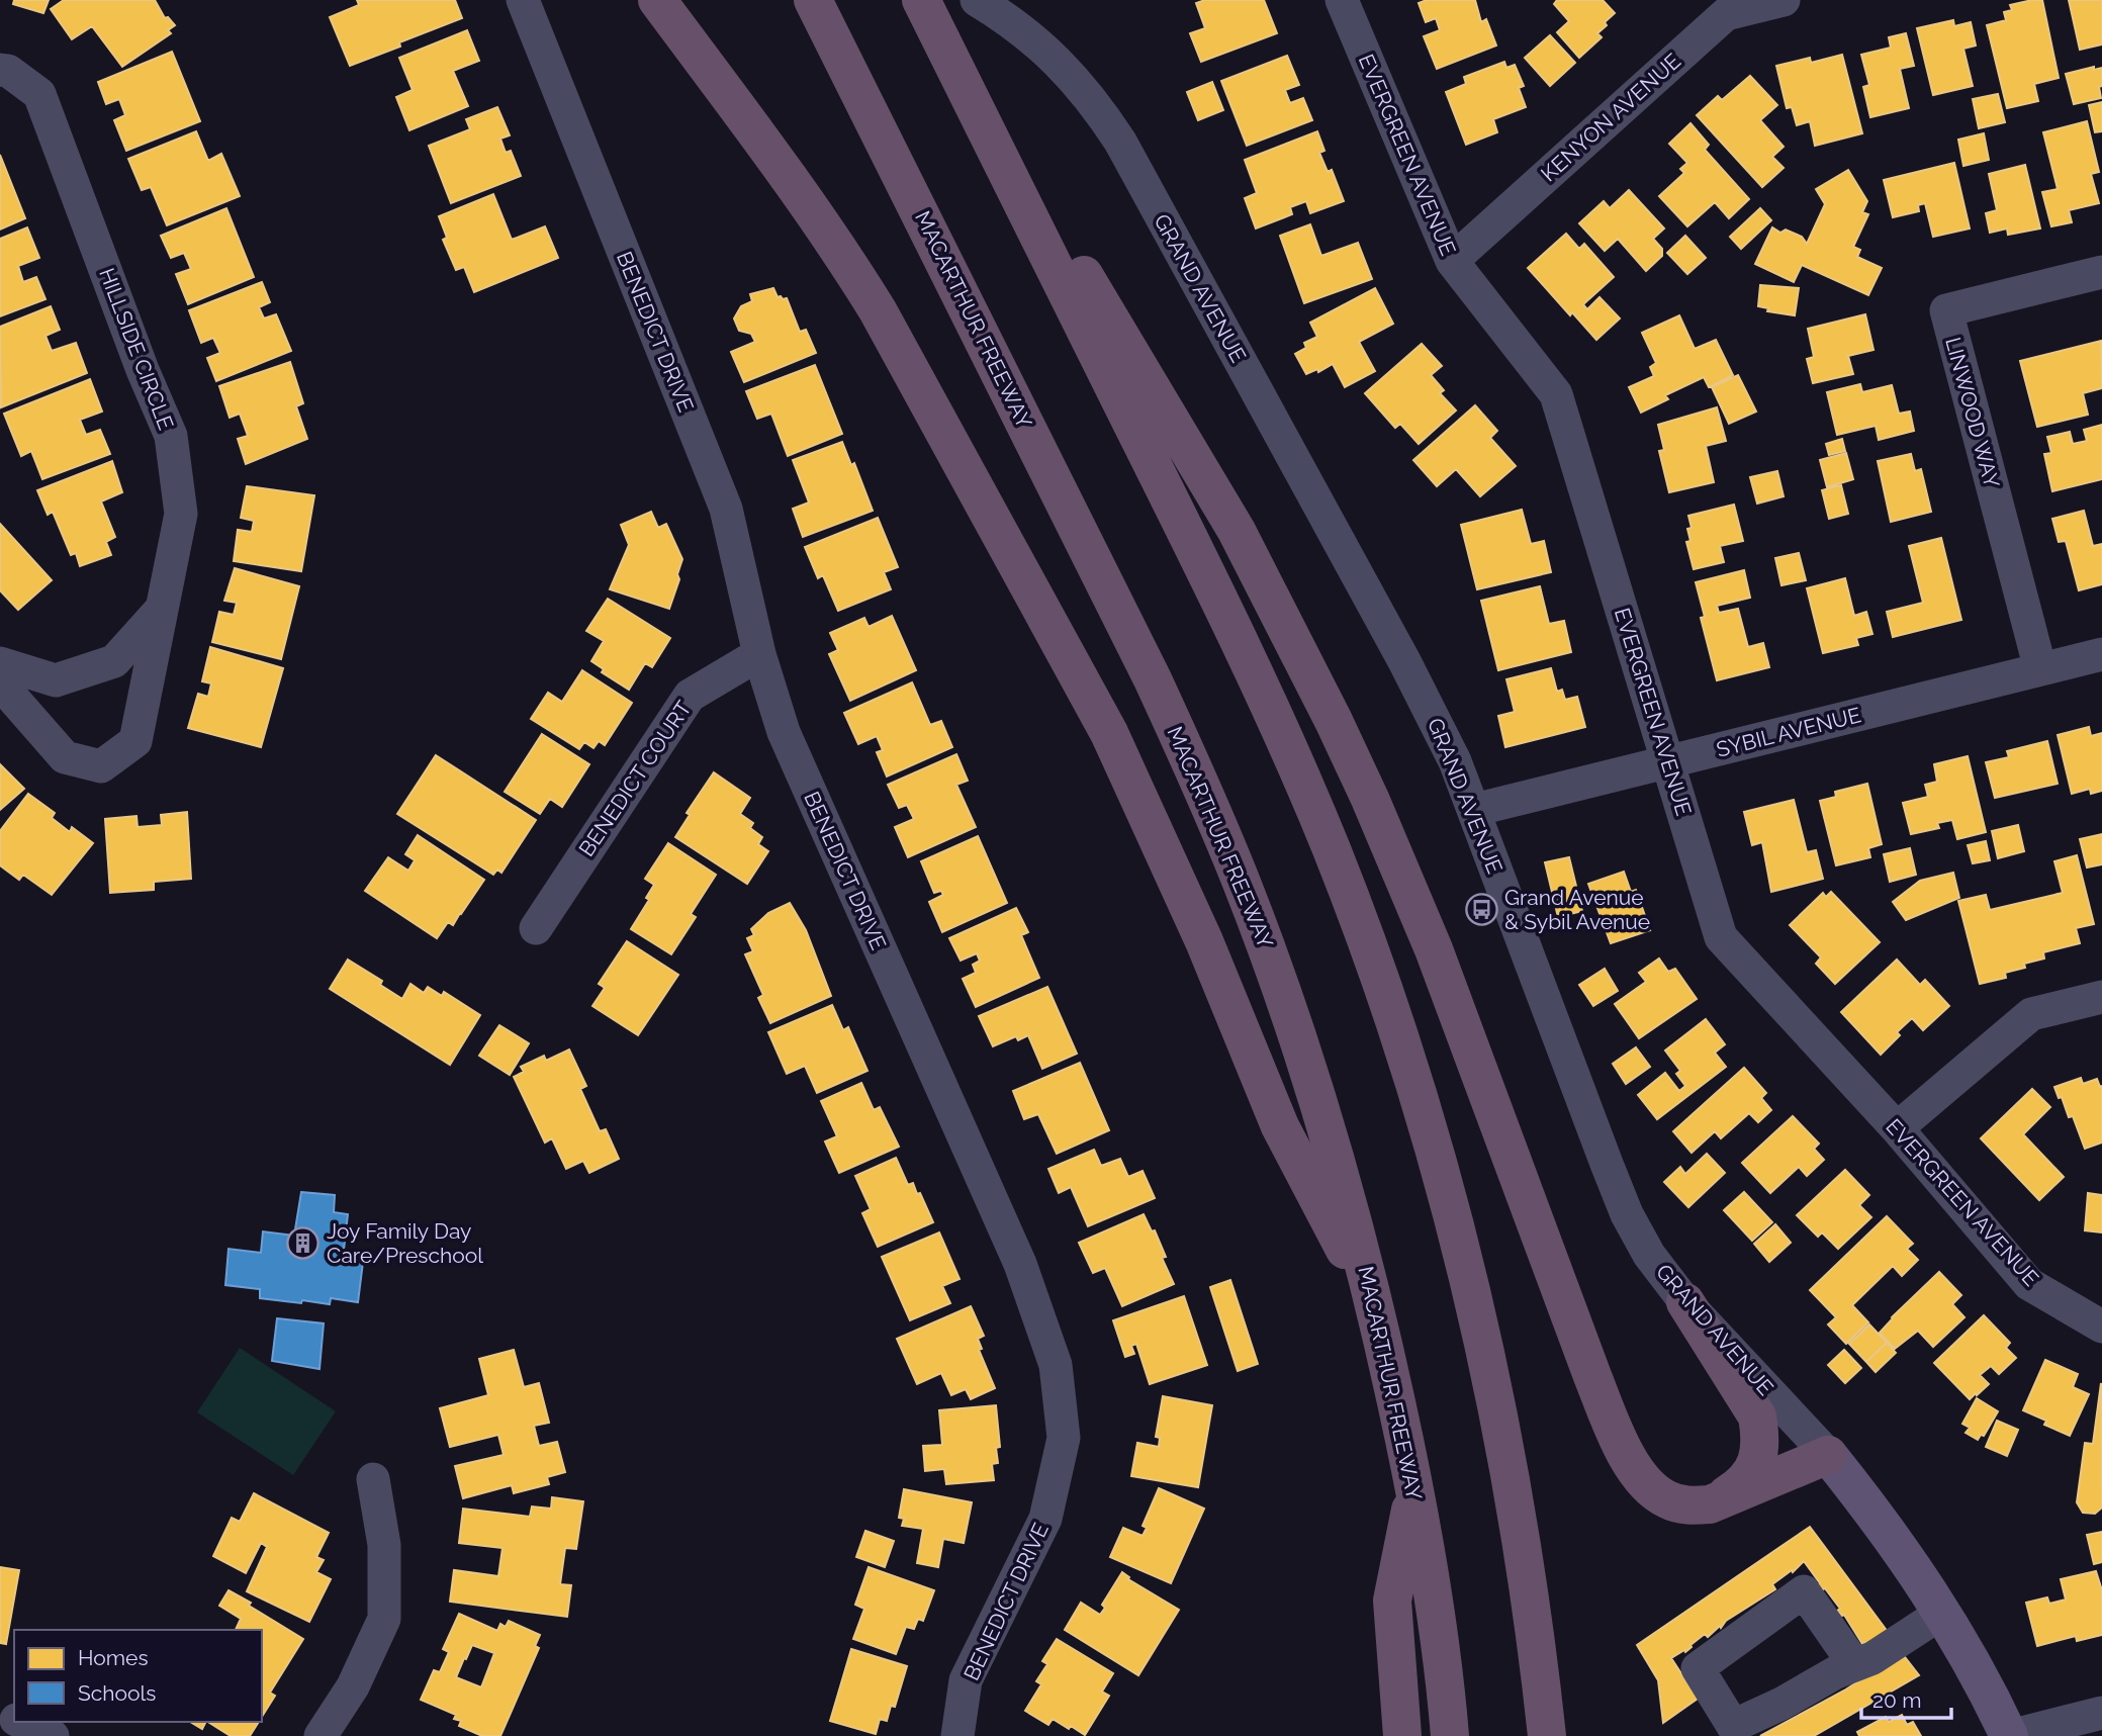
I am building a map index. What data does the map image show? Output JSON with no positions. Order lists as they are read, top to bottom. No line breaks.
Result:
{"streets":{"highway":["MACARTHUR FREEWAY"],"main road":["GRAND AVENUE"],"street":["KENYON AVENUE","EVERGREEN AVENUE","BENEDICT DRIVE","HILLSIDE CIRCLE","LINWOOD WAY","SYBIL AVENUE","BENEDICT COURT"]},"crossings":[["KENYON AVENUE","EVERGREEN AVENUE"],["EVERGREEN AVENUE","SYBIL AVENUE"],["GRAND AVENUE","SYBIL AVENUE"],["BENEDICT DRIVE","BENEDICT COURT"],["LINWOOD WAY","SYBIL AVENUE"]],"places":{"bus stop":["Grand Avenue & Sybil Avenue"],"building":["Joy Family Day Care/Preschool"]},"legend":["Homes","Schools"],"scale_bar":"20 m"}
